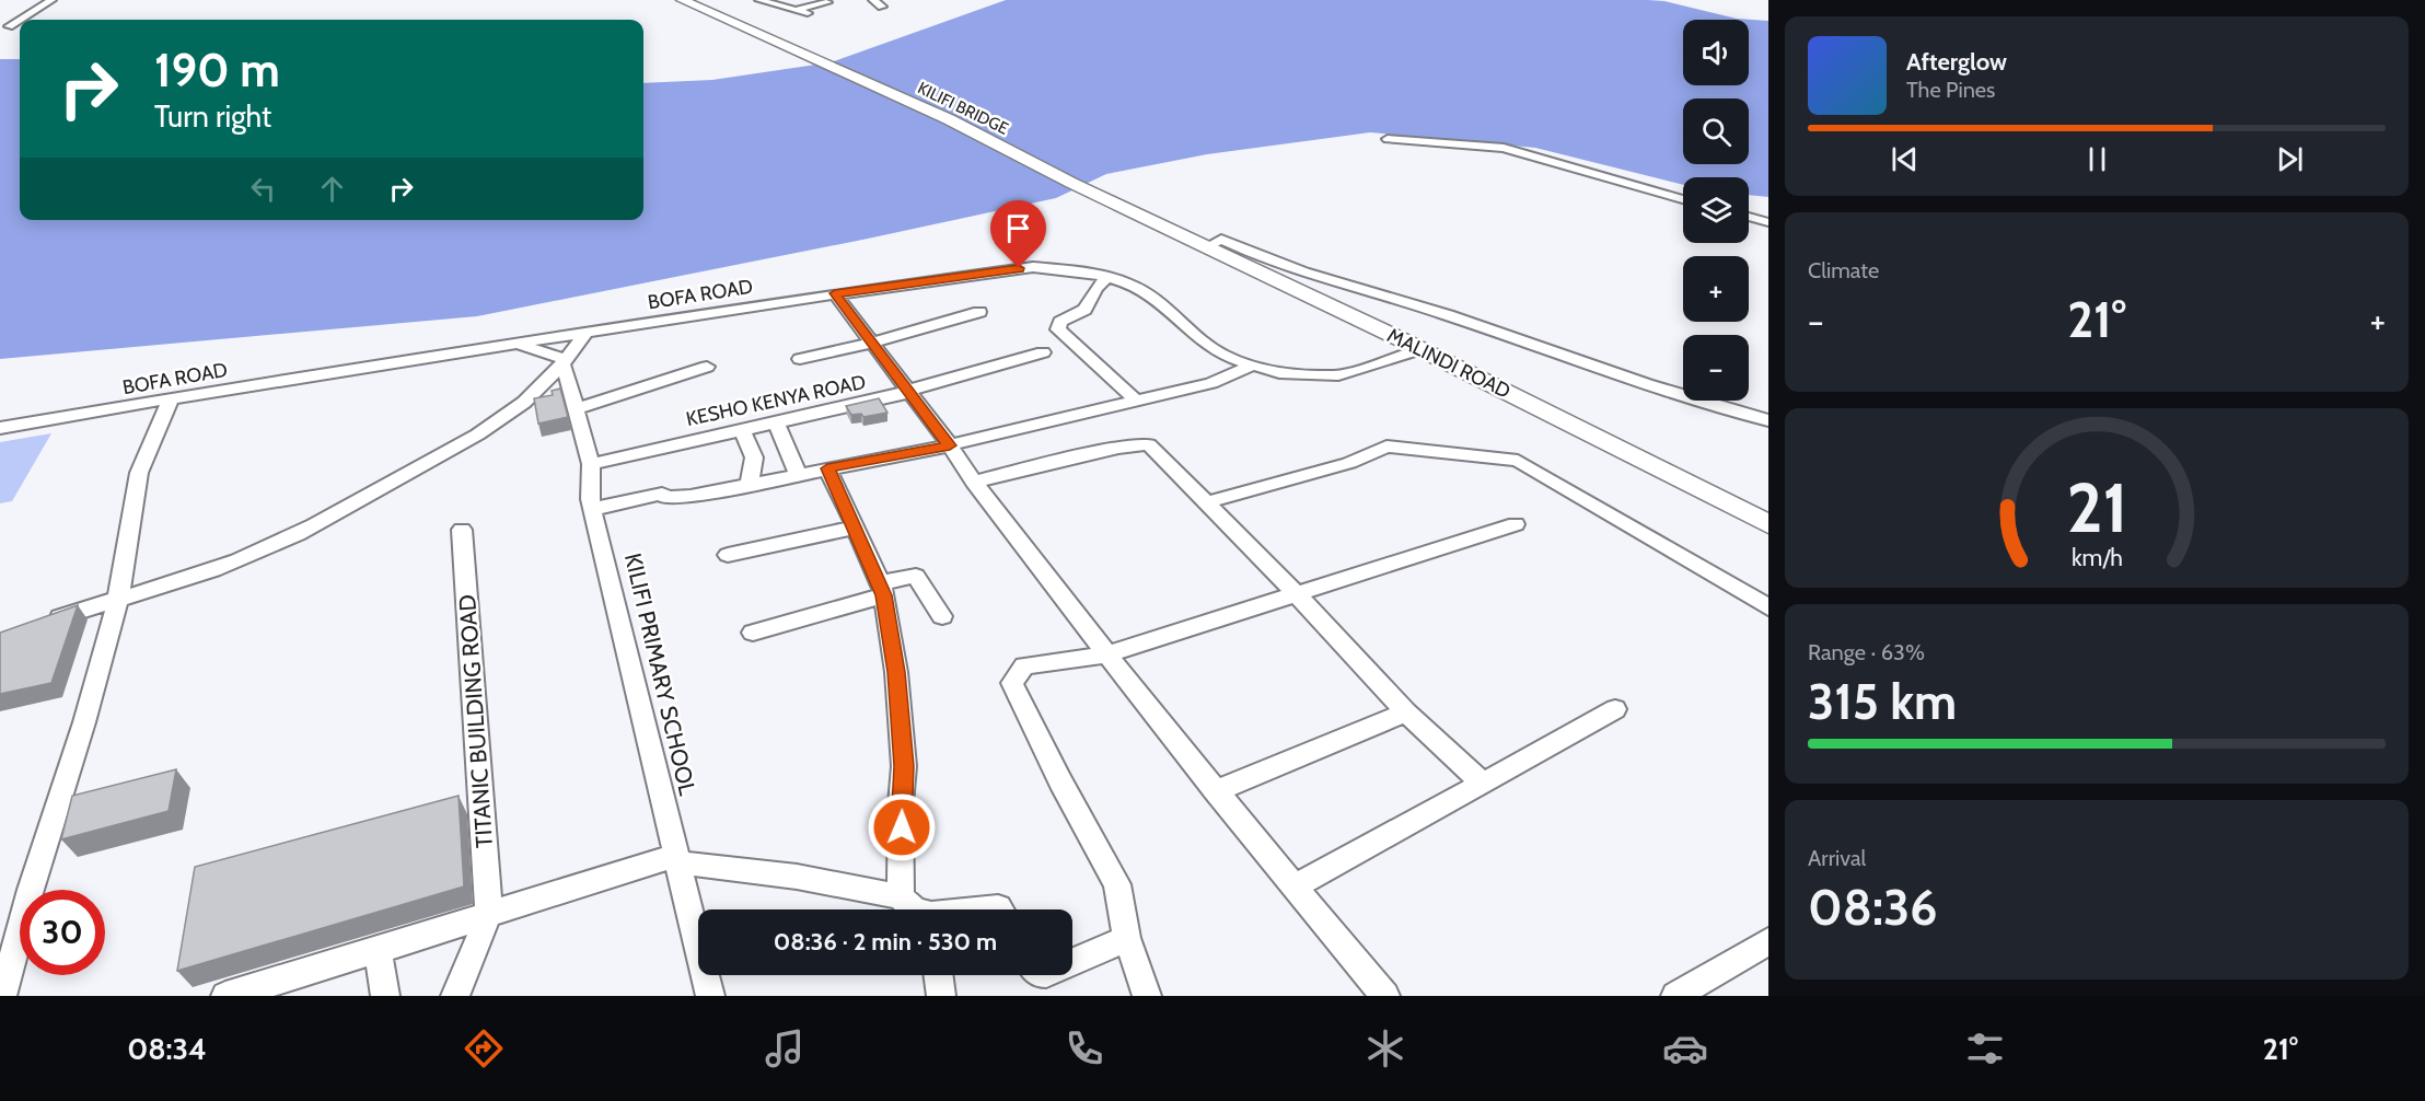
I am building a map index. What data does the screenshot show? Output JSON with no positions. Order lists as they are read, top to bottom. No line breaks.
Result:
{"streets":{"highway":["KILIFI BRIDGE","MALINDI ROAD"],"street":["BOFA ROAD","KESHO KENYA ROAD","KILIFI PRIMARY SCHOOL","TITANIC BUILDING ROAD"]},"crossings":[["KILIFI BRIDGE","MALINDI ROAD"],["BOFA ROAD","MALINDI ROAD"],["BOFA ROAD","KILIFI PRIMARY SCHOOL"],["KESHO KENYA ROAD","KILIFI PRIMARY SCHOOL"]],"page":{"map_buttons":["+","−"],"turn":["190 m","Turn right"],"song":["Afterglow","The Pines"],"tile":["Climate",["Range · 63%","315 km"],["Arrival","08:36"]],"heat":["−","21°","+"],"limit":"30","trip":"08:36 · 2 min · 530 m","tabs":["08:34","21°"],"gauge":["21","km/h"]}}
